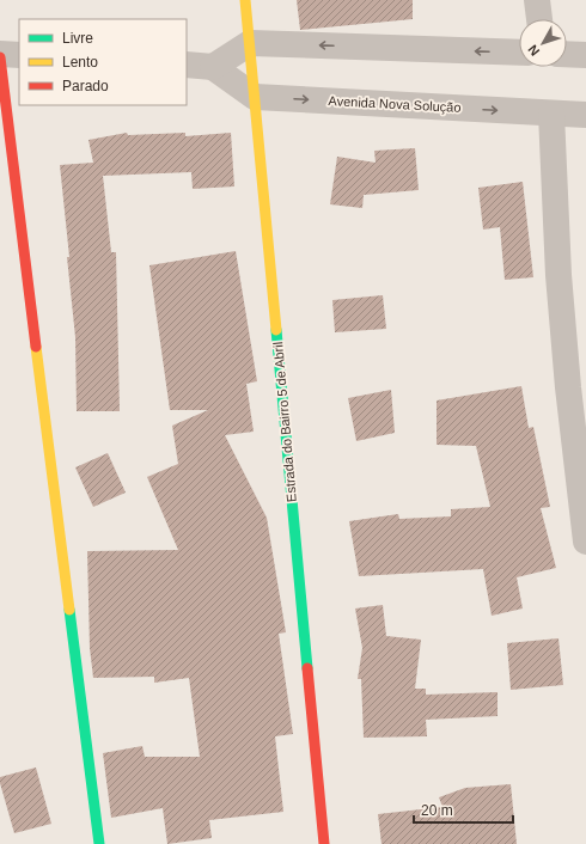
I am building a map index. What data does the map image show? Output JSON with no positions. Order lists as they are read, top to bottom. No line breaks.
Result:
{"streets":{"street":["Avenida Nova Solução","Estrada do Bairro 5 de Abril"]},"crossings":[["Avenida Nova Solução","Estrada do Bairro 5 de Abril"]],"legend":["Livre","Lento","Parado"],"scale_bar":"20 m","north":"bottom left"}
